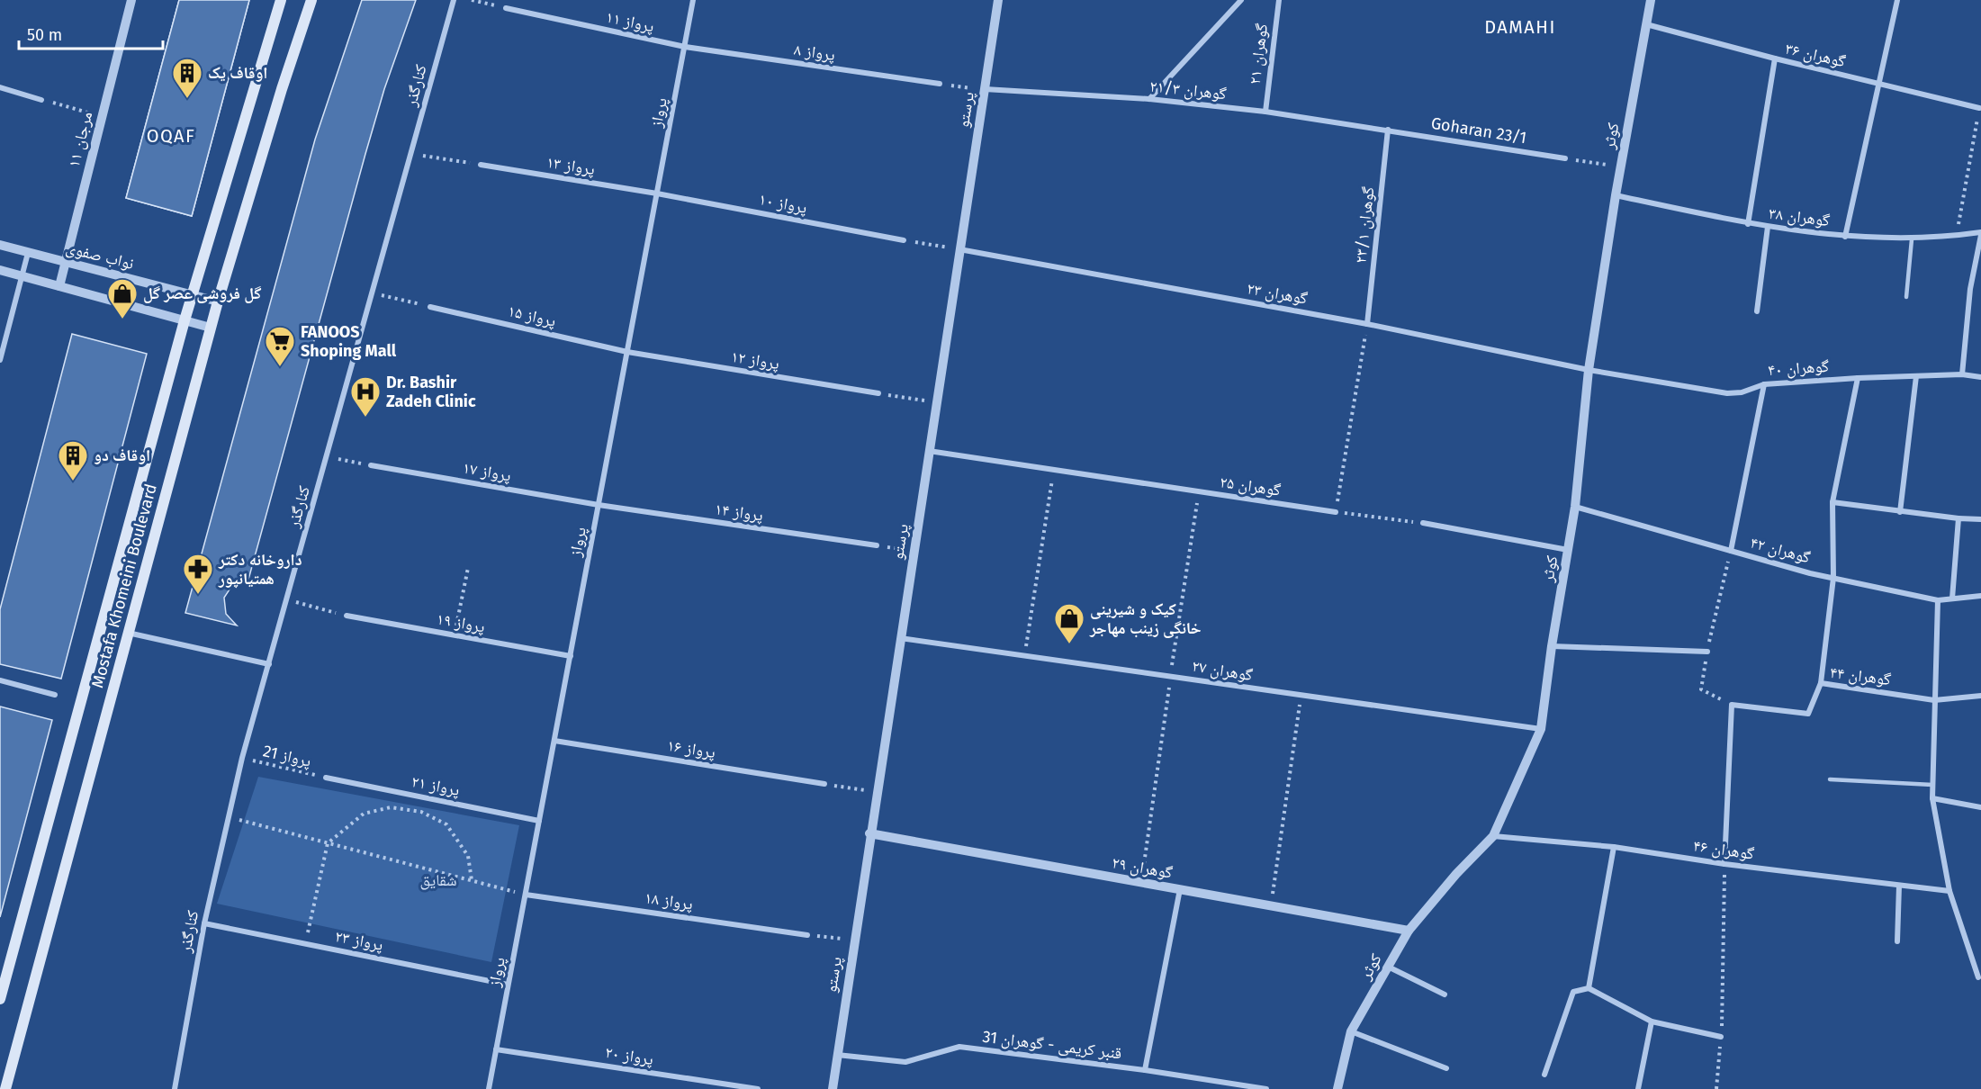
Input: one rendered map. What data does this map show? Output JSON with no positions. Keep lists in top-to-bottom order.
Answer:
{
  "streets": {
    "main road": ["Mostafa Khomeini Boulevard"],
    "street": [
      "پرواز ۱۱",
      "پرواز ۸",
      "گوهران ۲۱",
      "گوهران ۳۶",
      "کنارگذر",
      "گوهران ۲۱/۳",
      "پرستو",
      "پرواز",
      "Goharan 23/1",
      "کوثر",
      "مرجان ۱۱",
      "پرواز ۱۳",
      "پرواز ۱۰",
      "گوهران ۳۸",
      "گوهران ۲۳/۱",
      "نواب صفوی",
      "گوهران ۲۳",
      "پرواز ۱۵",
      "پرواز ۱۲",
      "گوهران ۴۰",
      "پرواز ۱۷",
      "گوهران ۲۵",
      "پرواز ۱۴",
      "گوهران ۴۲",
      "پرواز ۱۹",
      "گوهران ۲۷",
      "گوهران ۴۴",
      "پرواز ۱۶",
      "پرواز ۲۱",
      "گوهران ۴۶",
      "گوهران ۲۹",
      "پرواز ۱۸",
      "پرواز ۲۳",
      "قنبر کریمی - گوهران 31",
      "پرواز ۲۰"
    ],
    "path": ["پرواز 21"]
  },
  "crossings": [
    ["پرواز ۱۱", "پرواز ۸"],
    ["پرواز ۱۱", "پرواز"],
    ["پرواز ۸", "پرواز"],
    ["گوهران ۲۱", "گوهران ۲۱/۳"],
    ["گوهران ۳۶", "کوثر"],
    ["کنارگذر", "پرواز 21"],
    ["کنارگذر", "پرواز ۲۳"],
    ["گوهران ۲۱/۳", "پرستو"],
    ["گوهران ۲۱/۳", "Goharan 23/1"],
    ["گوهران ۲۱/۳", "گوهران ۲۳/۱"],
    ["پرستو", "گوهران ۲۳"],
    ["پرستو", "گوهران ۲۵"],
    ["پرستو", "گوهران ۲۷"],
    ["پرستو", "گوهران ۲۹"],
    ["پرستو", "قنبر کریمی - گوهران 31"],
    ["پرواز", "پرواز ۱۳"],
    ["پرواز", "پرواز ۱۰"],
    ["پرواز", "پرواز ۱۵"],
    ["پرواز", "پرواز ۱۲"],
    ["پرواز", "پرواز ۱۷"],
    ["پرواز", "پرواز ۱۴"],
    ["پرواز", "پرواز ۱۹"],
    ["پرواز", "پرواز ۱۶"],
    ["پرواز", "پرواز ۲۱"],
    ["پرواز", "پرواز ۱۸"],
    ["پرواز", "پرواز ۲۳"],
    ["پرواز", "پرواز ۲۰"],
    ["Goharan 23/1", "گوهران ۲۳/۱"],
    ["کوثر", "گوهران ۳۸"],
    ["کوثر", "گوهران ۲۳"],
    ["کوثر", "گوهران ۴۰"],
    ["کوثر", "گوهران ۴۲"],
    ["کوثر", "گوهران ۲۷"],
    ["کوثر", "گوهران ۴۶"],
    ["کوثر", "گوهران ۲۹"],
    ["مرجان ۱۱", "نواب صفوی"],
    ["پرواز ۱۳", "پرواز ۱۰"],
    ["گوهران ۲۳/۱", "گوهران ۲۳"],
    ["نواب صفوی", "Mostafa Khomeini Boulevard"],
    ["گوهران ۲۳", "گوهران ۴۰"],
    ["پرواز ۱۵", "پرواز ۱۲"],
    ["پرواز ۱۷", "پرواز ۱۴"],
    ["پرواز 21", "پرواز ۲۱"]
  ],
  "districts": ["DAMAHI", "OQAF"],
  "parks": ["شقایق"],
  "places": {
    "building": ["اوقاف یک", "اوقاف دو"],
    "shop": ["گل فروشی عصر گل", "کیک و شیرینی خانگی زینب مهاجر"],
    "supermarket": ["FANOOS Shoping Mall"],
    "hospital": ["Dr. Bashir Zadeh Clinic"],
    "pharmacy": ["داروخانه دکتر همتیانپور"]
  },
  "scale_bar": "50 m"
}
